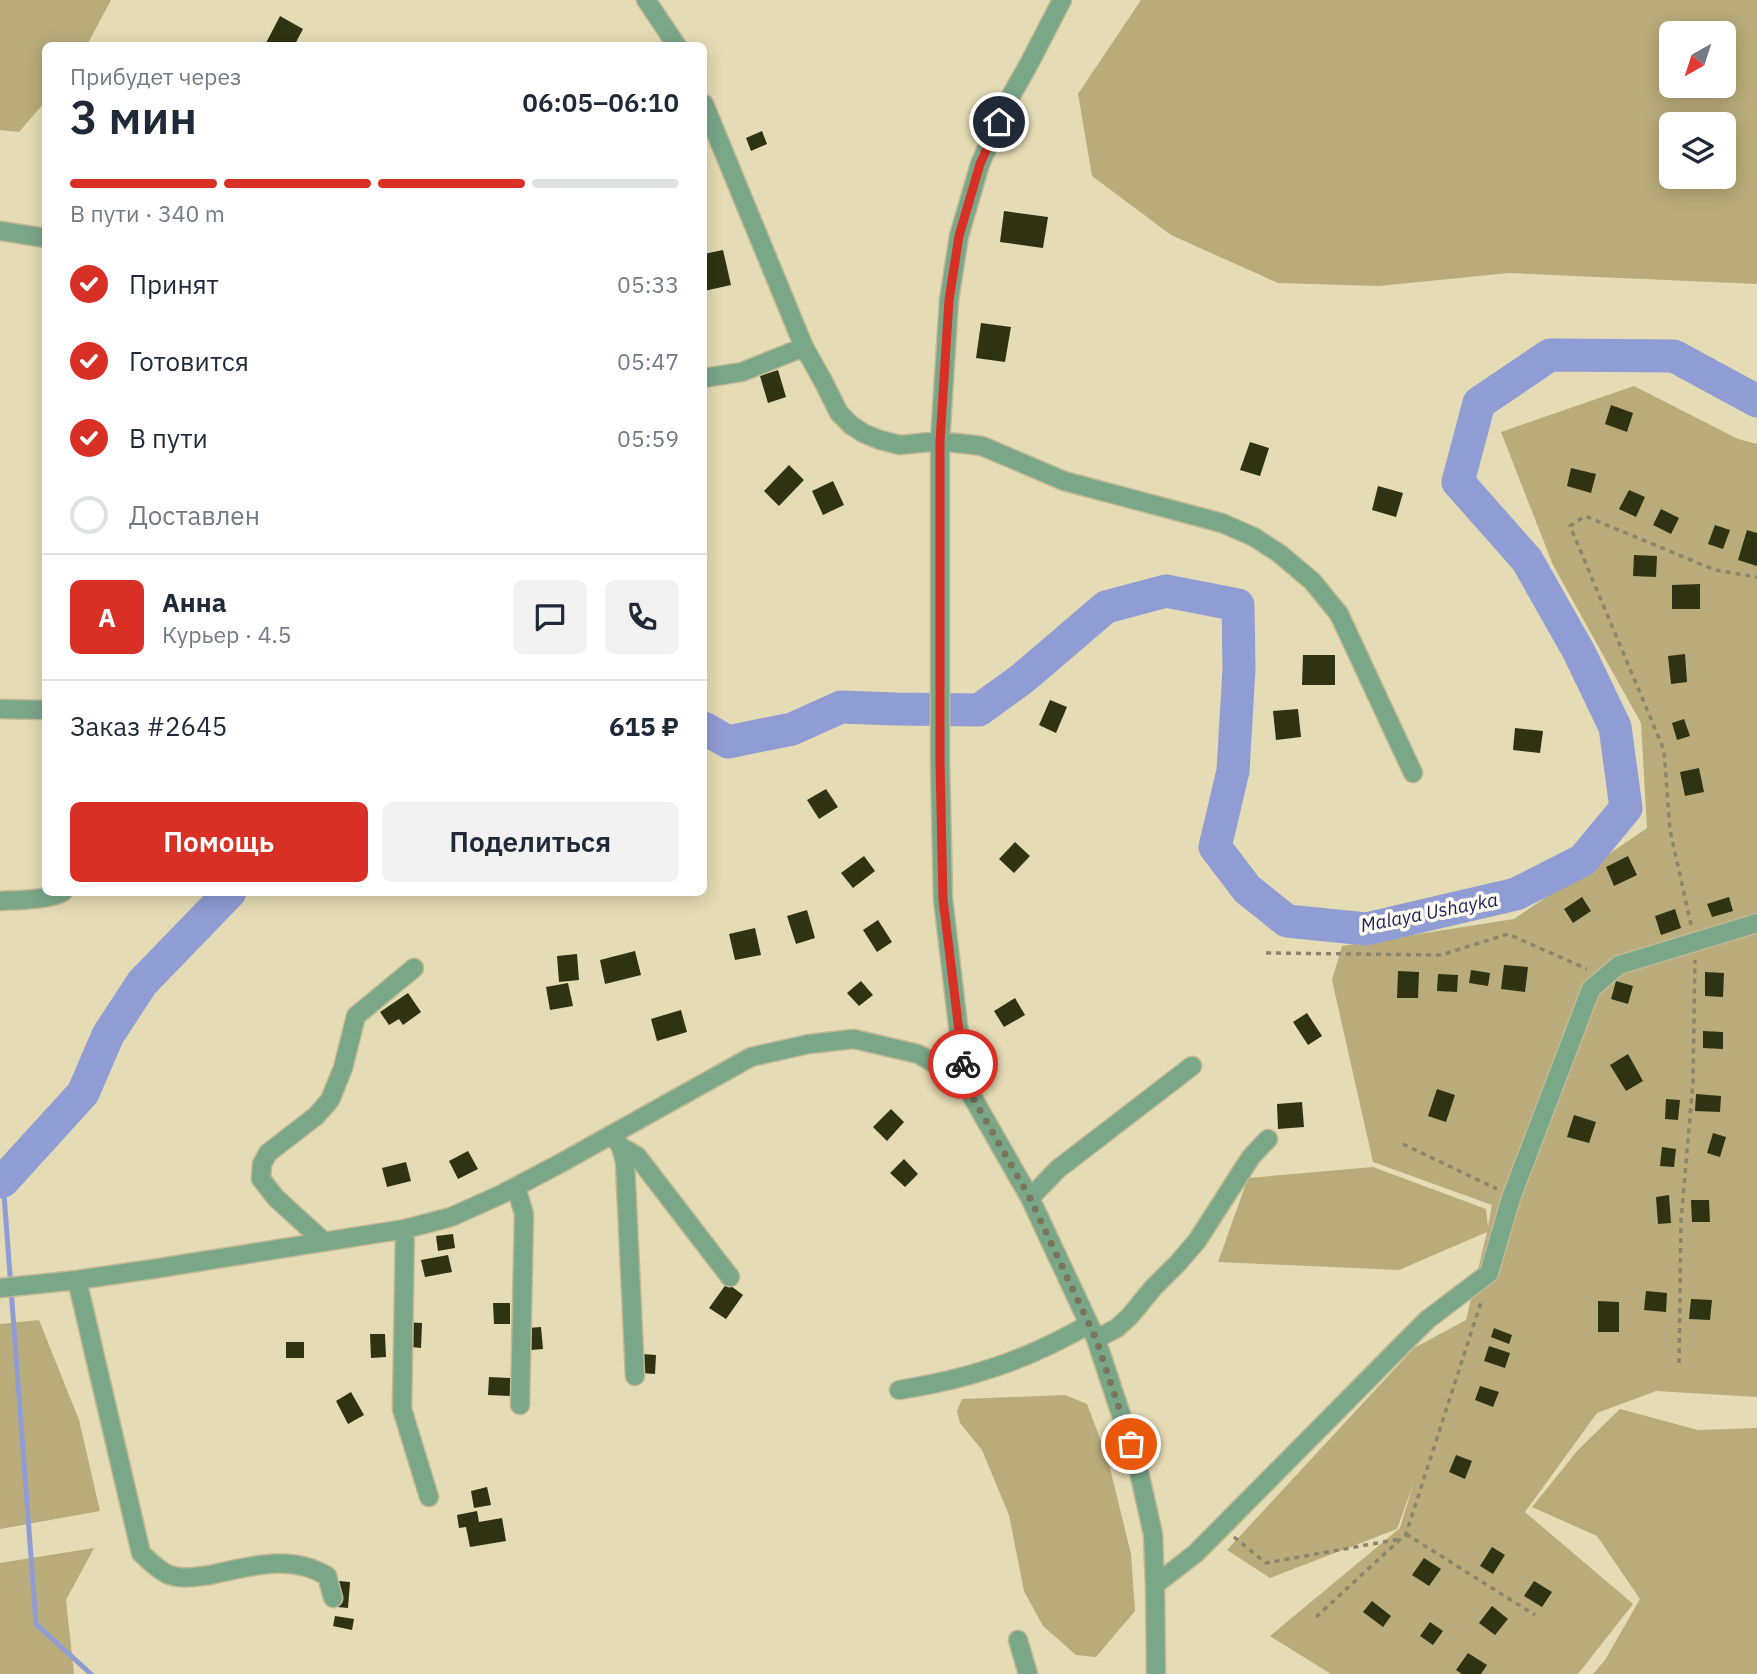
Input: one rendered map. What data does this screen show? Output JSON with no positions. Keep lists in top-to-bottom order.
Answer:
{
  "water": ["Malaya Ushayka"],
  "north": "bottom left",
  "page": {
    "heading": ["3 мин", "Прибудет через", "06:05–06:10"],
    "panel": [
      "Анна",
      "Курьер · 4.5",
      "Заказ #2645",
      "615 ₽"
    ],
    "bar": "В пути · 340 m",
    "list": [
      ["Принят", "05:33"],
      ["Готовится", "05:47"],
      ["В пути", "05:59"],
      "Доставлен"
    ],
    "round": "А",
    "buttons": ["Помощь", "Поделиться"]
  }
}
